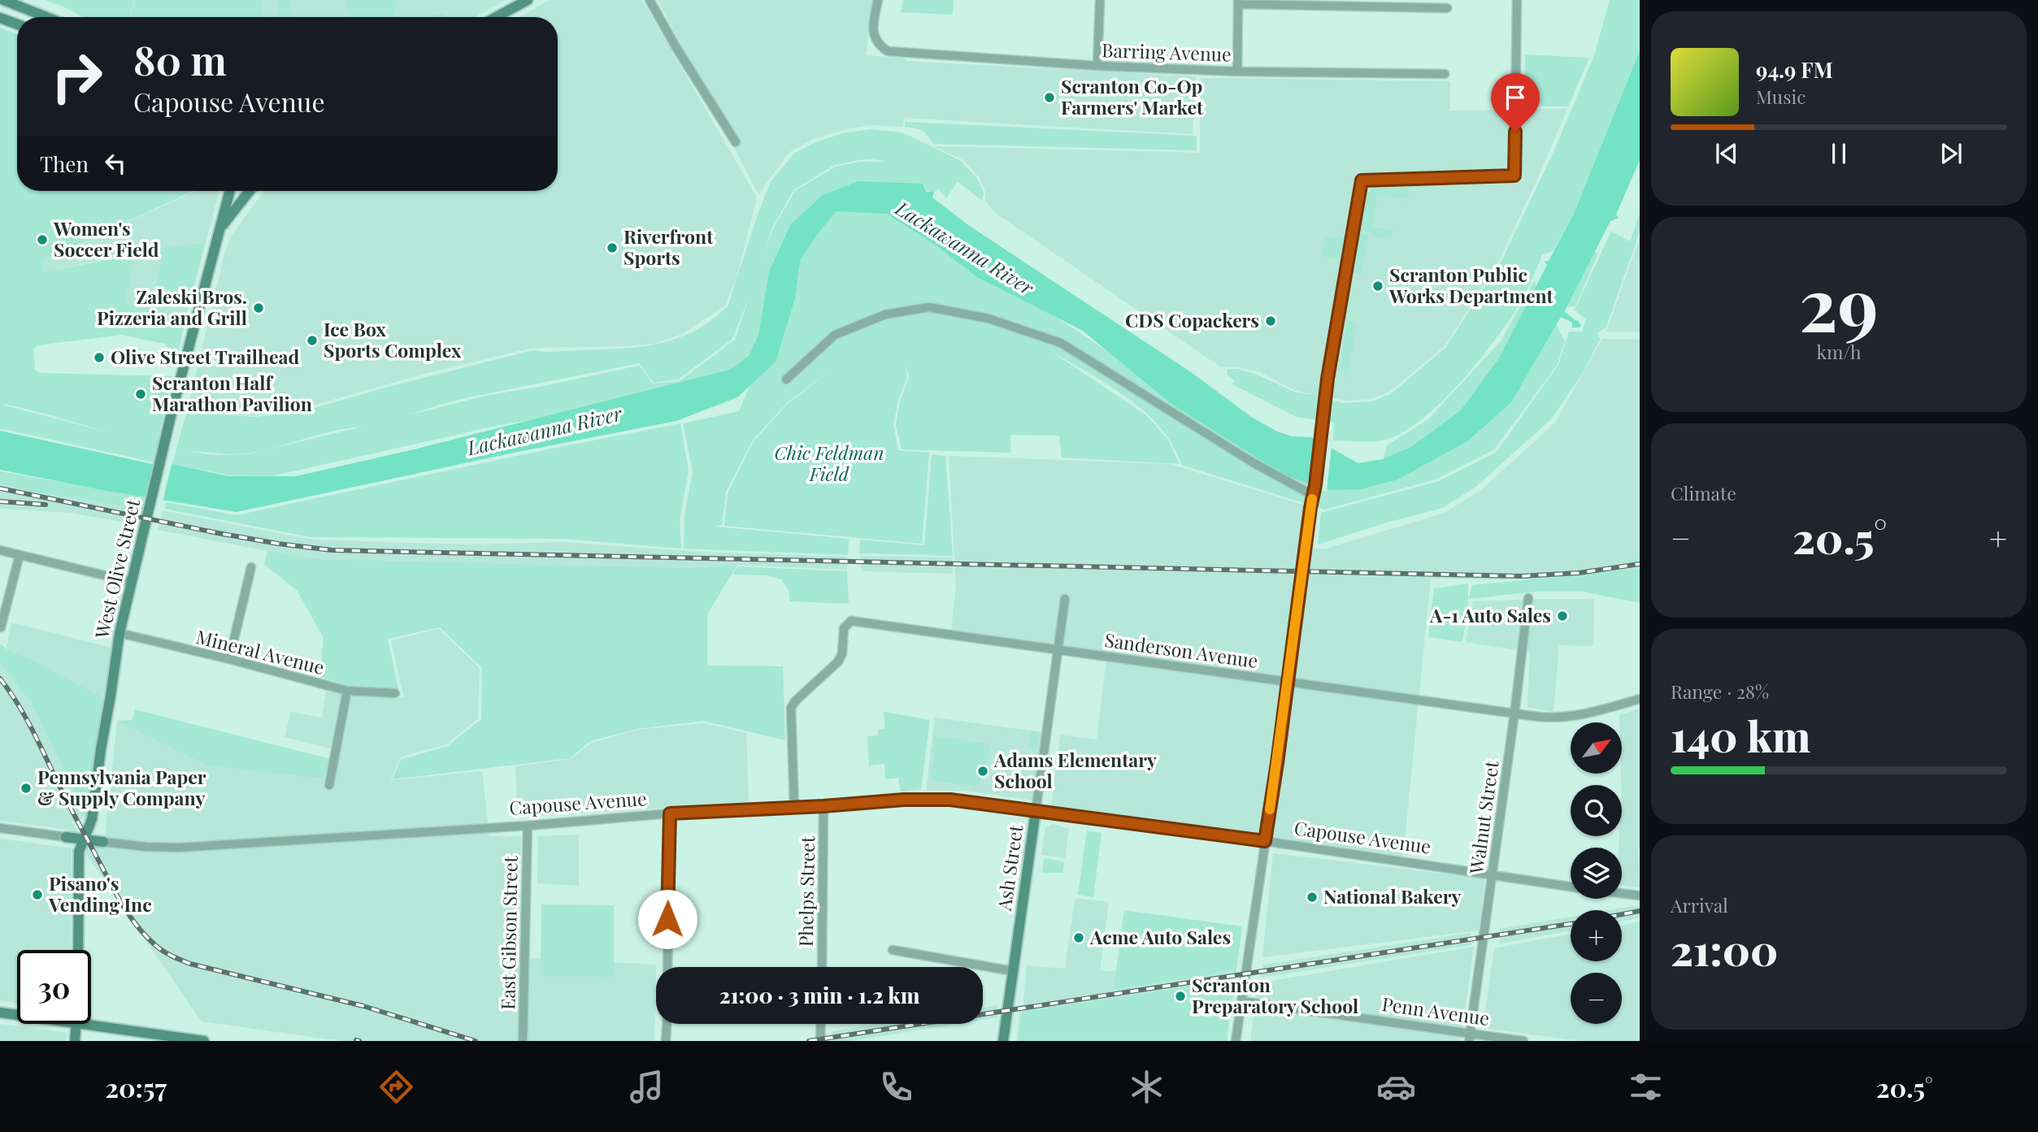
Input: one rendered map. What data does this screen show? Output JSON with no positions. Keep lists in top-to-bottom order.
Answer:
{
  "streets": {
    "main road": ["West Olive Street", "Capouse Avenue", "Ash Street"],
    "street": [
      "Barring Avenue",
      "Sanderson Avenue",
      "Mineral Avenue",
      "Walnut Street",
      "Phelps Street",
      "East Gibson Street",
      "Penn Avenue"
    ]
  },
  "crossings": [
    ["West Olive Street", "Mineral Avenue"],
    ["West Olive Street", "Capouse Avenue"],
    ["Sanderson Avenue", "Capouse Avenue"],
    ["Sanderson Avenue", "Walnut Street"],
    ["Sanderson Avenue", "Ash Street"],
    ["Capouse Avenue", "Walnut Street"],
    ["Capouse Avenue", "Ash Street"],
    ["Capouse Avenue", "Phelps Street"],
    ["Capouse Avenue", "East Gibson Street"],
    ["Walnut Street", "Penn Avenue"]
  ],
  "water": ["Lackawanna River"],
  "parks": ["Chic Feldman Field"],
  "places": [
    "Scranton Co-Op Farmers' Market",
    "Women's Soccer Field",
    "Riverfront Sports",
    "Scranton Public Works Department",
    "Zaleski Bros. Pizzeria and Grill",
    "CDS Copackers",
    "Ice Box Sports Complex",
    "Olive Street Trailhead",
    "Scranton Half Marathon Pavilion",
    "A-1 Auto Sales",
    "Adams Elementary School",
    "Pennsylvania Paper & Supply Company",
    "Pisano's Vending Inc",
    "National Bakery",
    "Acme Auto Sales",
    "Scranton Preparatory School"
  ],
  "north": "top right",
  "page": {
    "turn": ["80 m", "Capouse Avenue"],
    "song": ["94.9 FM", "Music"],
    "then": "Then",
    "tile": [
      ["29", "km/h"],
      "Climate",
      ["Range · 28%", "140 km"],
      ["Arrival", "21:00"]
    ],
    "heat": ["−", "20.5°", "+"],
    "map_buttons": ["+", "−"],
    "limit": "30",
    "trip": "21:00 · 3 min · 1.2 km",
    "tabs": ["20:57", "20.5°"]
  }
}
